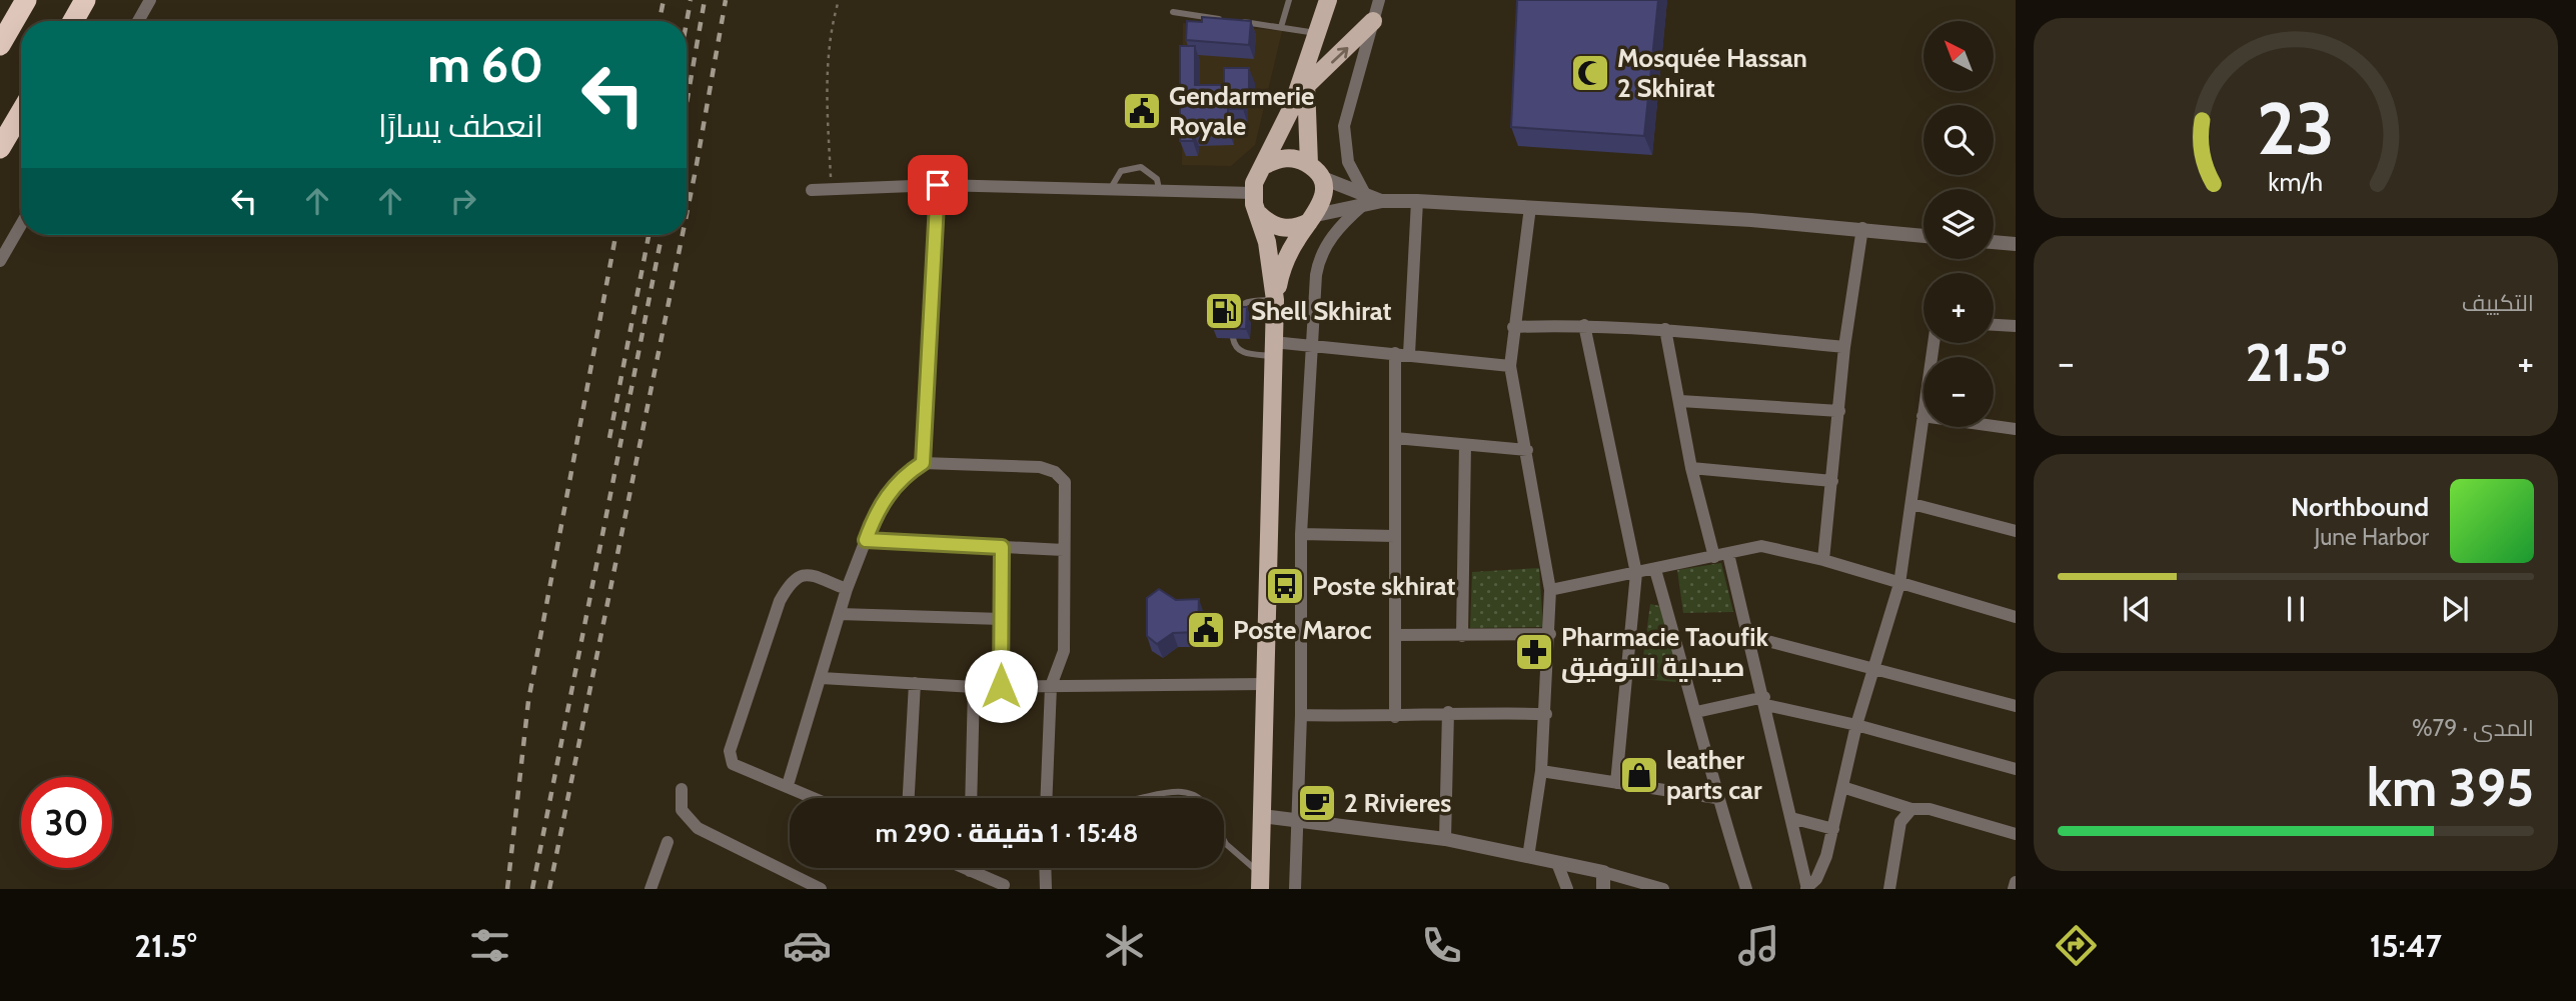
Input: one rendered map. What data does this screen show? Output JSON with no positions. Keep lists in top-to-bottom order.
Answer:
{
  "places": {
    "mosque": ["Mosquée Hassan 2 Skhirat"],
    "public building": ["Gendarmerie Royale", "Poste Maroc"],
    "fuel station": ["Shell Skhirat"],
    "bus stop": ["Poste skhirat"],
    "pharmacy": ["Pharmacie Taoufik صيدلية التوفيق"],
    "shop": ["leather parts car"],
    "cafe": ["2 Rivieres"]
  },
  "north": "top left",
  "page": {
    "map_buttons": ["+", "−"],
    "turn": ["60 m", "انعطف يسارًا"],
    "tile": [
      "التكييف",
      ["المدى · 79%", "395 km"]
    ],
    "heat": ["−", "21.5°", "+"],
    "song": ["Northbound", "June Harbor"],
    "limit": "30",
    "trip": "15:48 · 1 دقيقة · 290 m",
    "tabs": ["15:47", "21.5°"],
    "gauge": ["23", "km/h"]
  }
}
